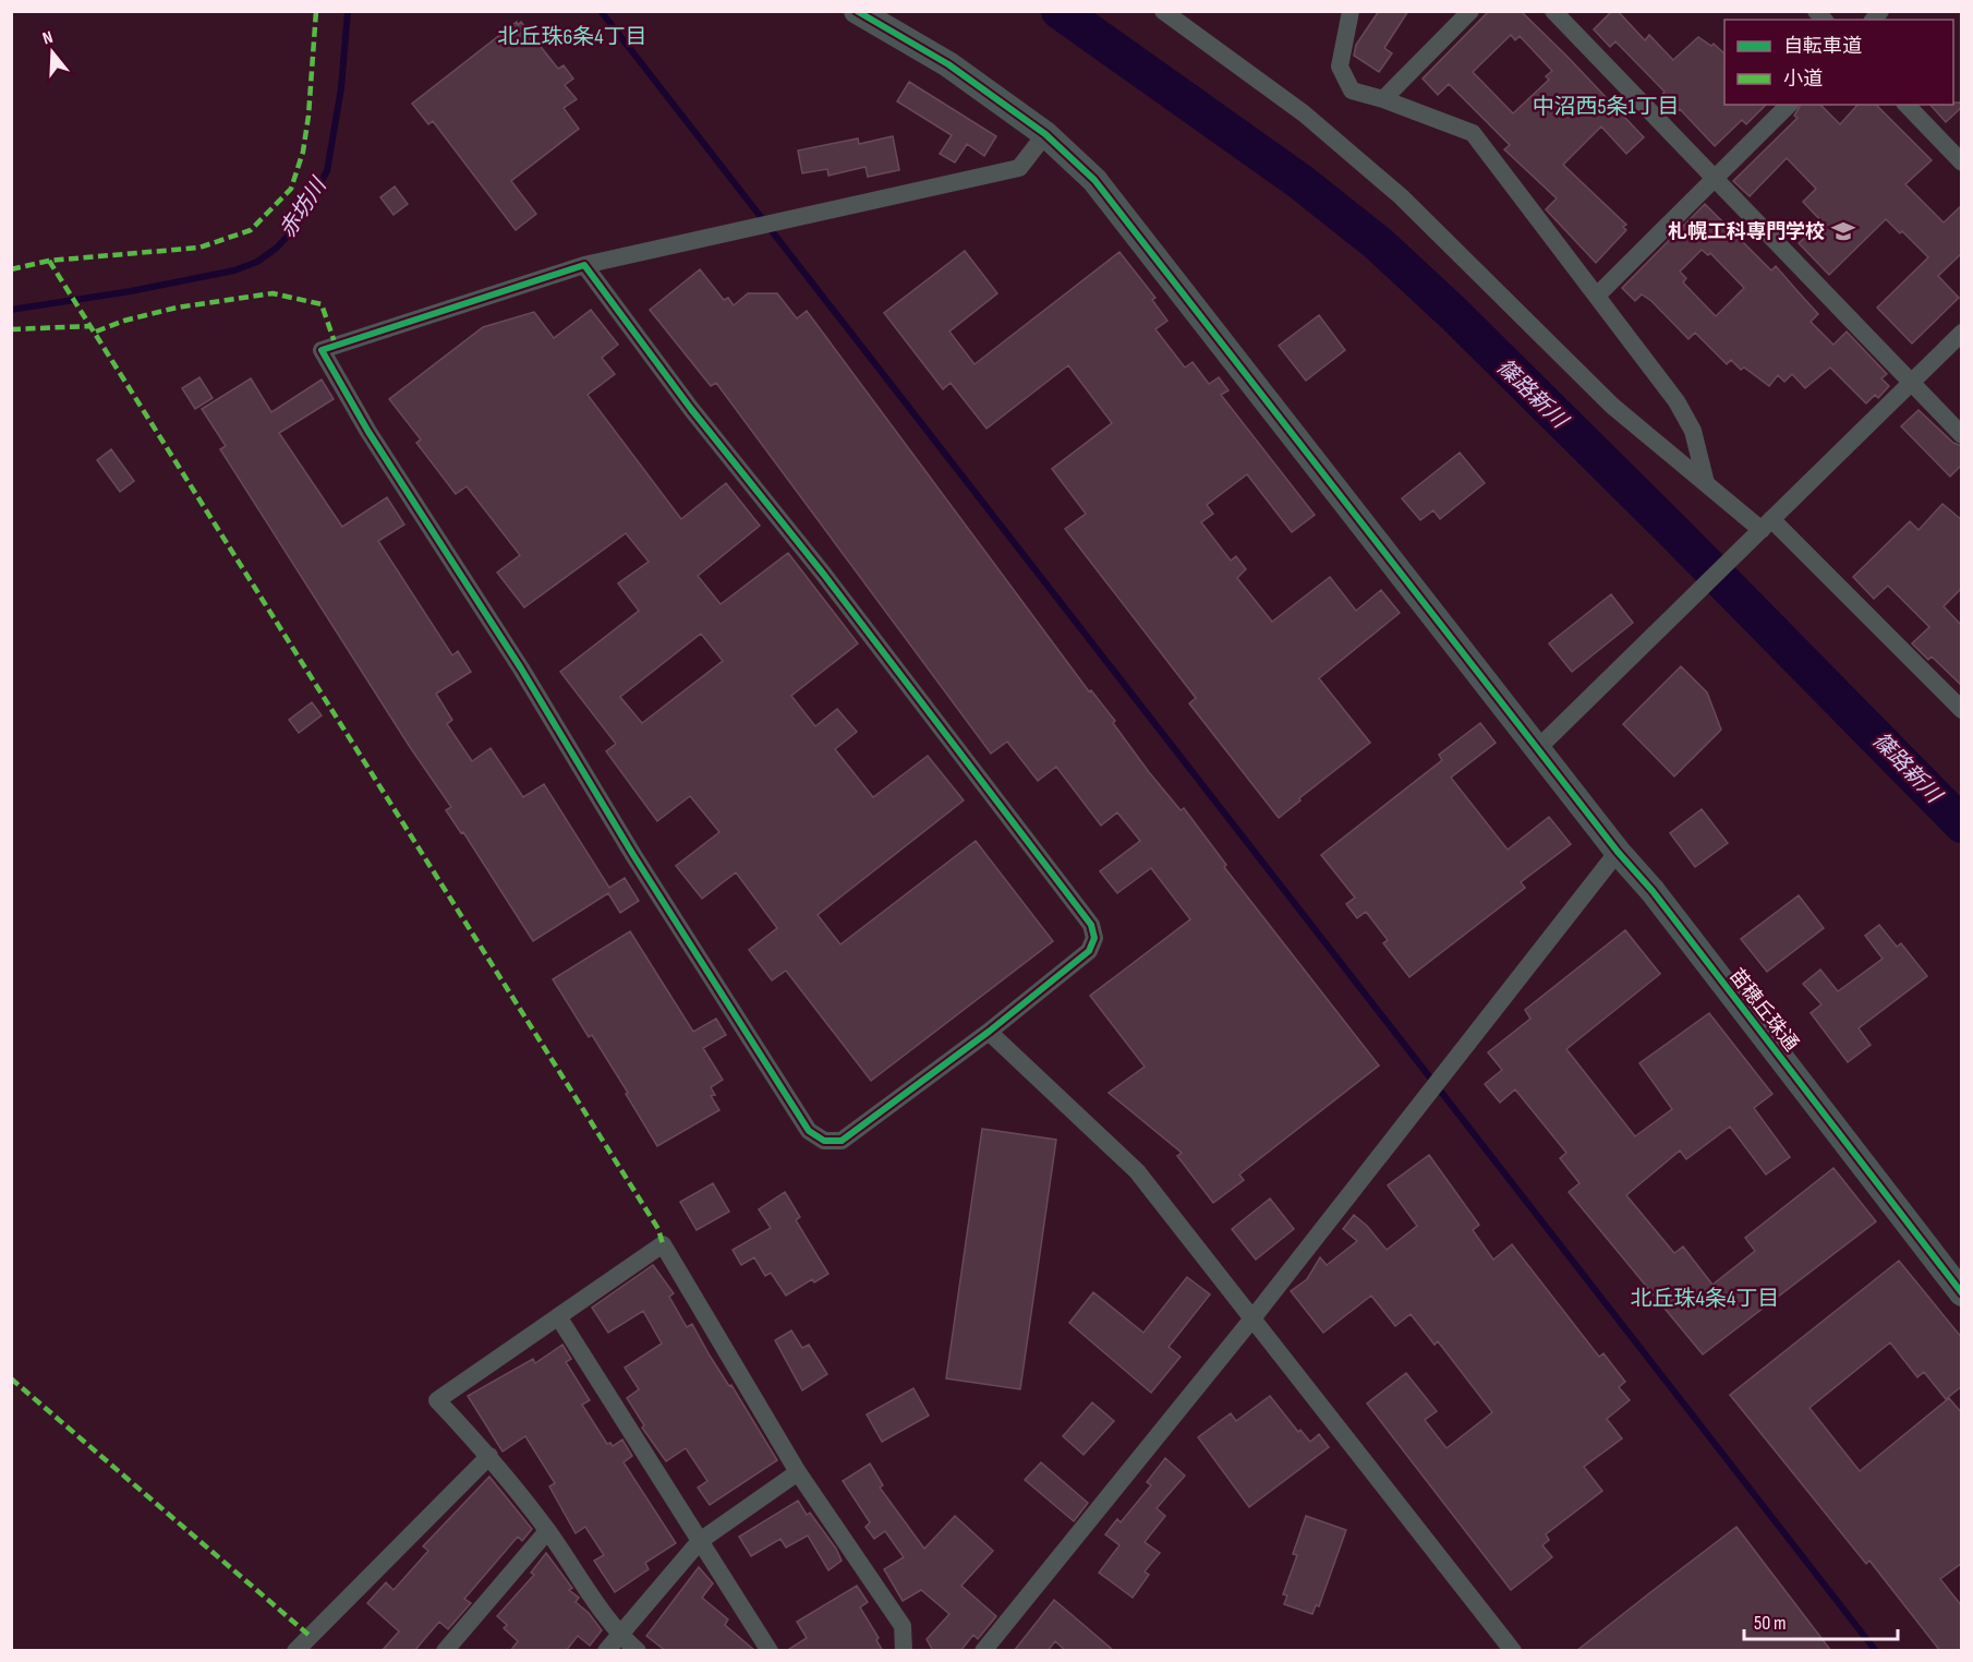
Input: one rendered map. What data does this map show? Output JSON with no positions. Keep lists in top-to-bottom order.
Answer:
{
  "streets": {
    "street": ["苗穂丘珠通"]
  },
  "districts": ["北丘珠6条4丁目", "中沼西5条1丁目", "北丘珠4条4丁目"],
  "water": ["赤坊川", "篠路新川"],
  "places": {
    "school or university": ["札幌工科専門学校"]
  },
  "legend": ["自転車道", "小道"],
  "scale_bar": "50 m",
  "north": "top"
}
